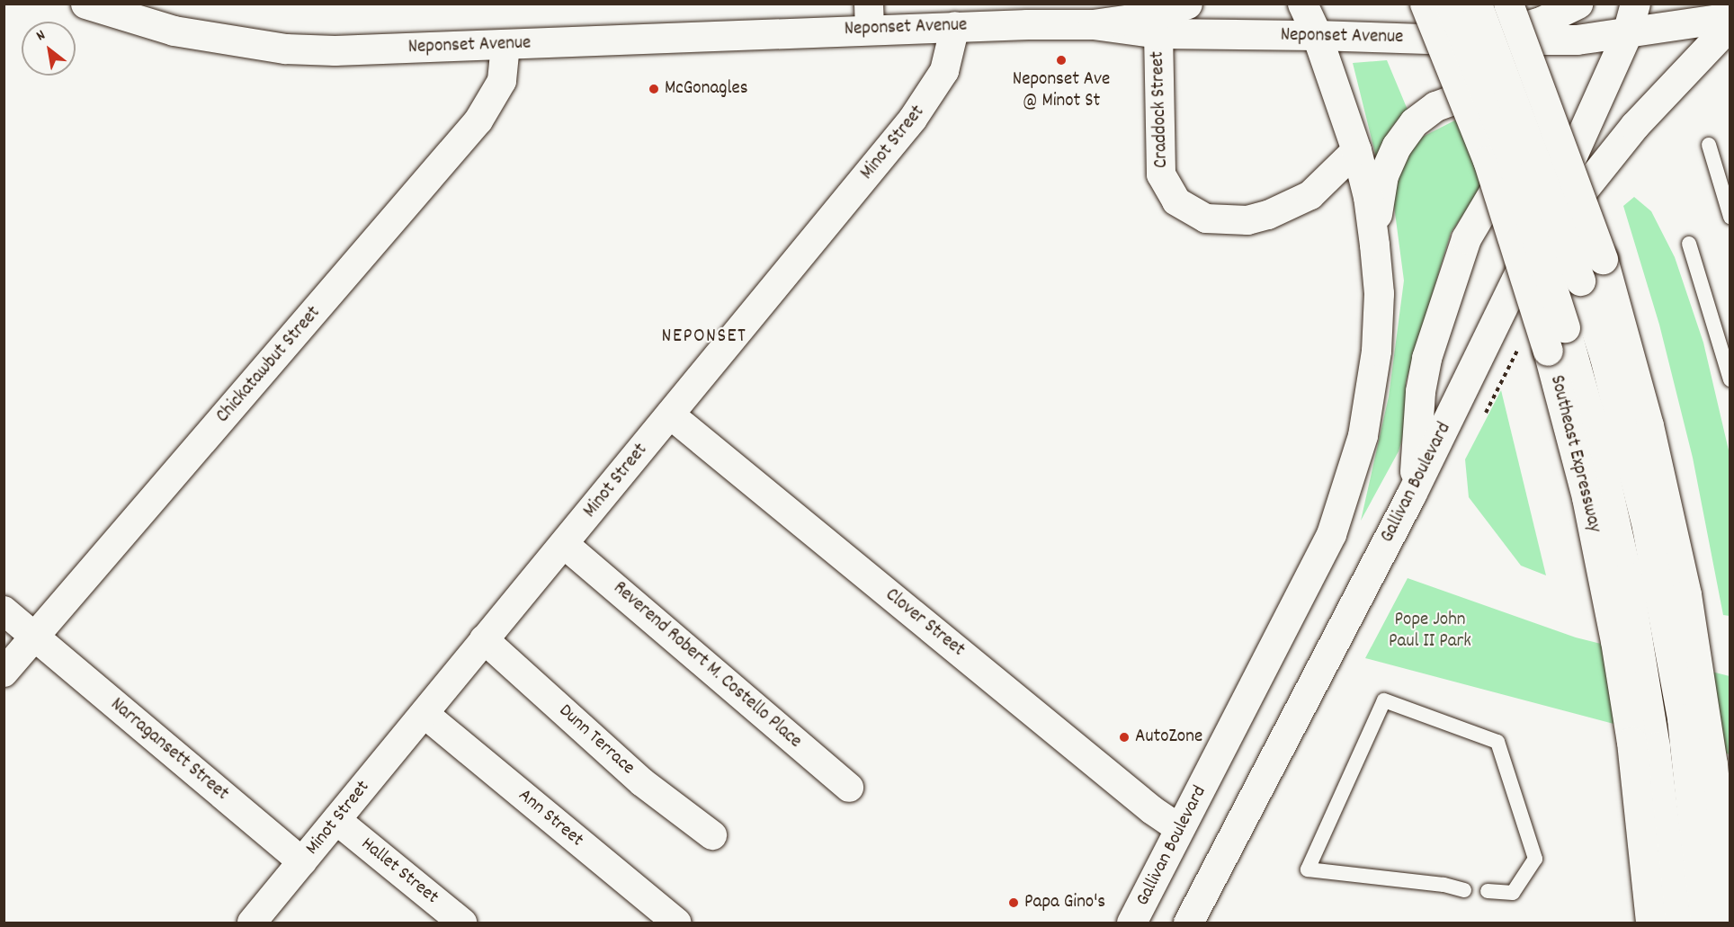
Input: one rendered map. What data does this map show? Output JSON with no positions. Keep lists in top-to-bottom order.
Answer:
{
  "streets": {
    "main road": ["Neponset Avenue", "Southeast Expressway", "Gallivan Boulevard"],
    "street": [
      "Craddock Street",
      "Minot Street",
      "Chickatawbut Street",
      "Clover Street",
      "Reverend Robert M. Costello Place",
      "Dunn Terrace",
      "Narragansett Street",
      "Ann Street",
      "Hallet Street"
    ]
  },
  "crossings": [
    ["Neponset Avenue", "Craddock Street"],
    ["Neponset Avenue", "Minot Street"],
    ["Neponset Avenue", "Chickatawbut Street"],
    ["Neponset Avenue", "Gallivan Boulevard"],
    ["Craddock Street", "Gallivan Boulevard"],
    ["Minot Street", "Clover Street"],
    ["Minot Street", "Reverend Robert M. Costello Place"],
    ["Minot Street", "Dunn Terrace"],
    ["Minot Street", "Narragansett Street"],
    ["Minot Street", "Ann Street"],
    ["Minot Street", "Hallet Street"],
    ["Chickatawbut Street", "Narragansett Street"],
    ["Gallivan Boulevard", "Clover Street"]
  ],
  "districts": ["NEPONSET"],
  "parks": ["Pope John Paul II Park"],
  "places": [
    "Neponset Ave @ Minot St",
    "McGonagles",
    "AutoZone",
    "Papa Gino's"
  ],
  "north": "top left"
}
